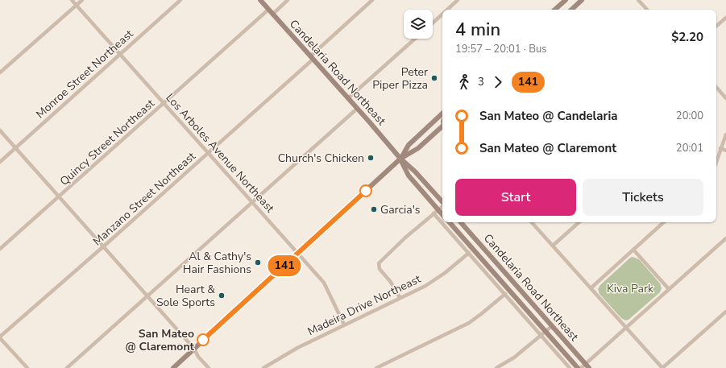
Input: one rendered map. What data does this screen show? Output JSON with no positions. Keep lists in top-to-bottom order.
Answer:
{
  "streets": {
    "main road": ["Candelaria Road Northeast"],
    "street": [
      "Monroe Street Northeast",
      "Quincy Street Northeast",
      "Los Arboles Avenue Northeast",
      "Manzano Street Northeast",
      "Madeira Drive Northeast"
    ]
  },
  "crossings": [
    ["Candelaria Road Northeast", "Quincy Street Northeast"],
    ["Candelaria Road Northeast", "Manzano Street Northeast"],
    ["Monroe Street Northeast", "Los Arboles Avenue Northeast"],
    ["Quincy Street Northeast", "Los Arboles Avenue Northeast"],
    ["Los Arboles Avenue Northeast", "Manzano Street Northeast"],
    ["Los Arboles Avenue Northeast", "Madeira Drive Northeast"]
  ],
  "parks": ["Kiva Park"],
  "places": [
    "Peter Piper Pizza",
    "Church's Chicken",
    "Garcia's",
    "Al & Cathy's Hair Fashions",
    "Heart & Sole Sports",
    "San Mateo @ Claremont"
  ],
  "lines": ["bus line 141"],
  "page": {
    "on_map": "141",
    "heading": ["4 min", "19:57 – 20:01 · Bus", "$2.20"],
    "legs": ["3", "141"],
    "list": [
      {
        "name": "San Mateo @ Candelaria",
        "value": "20:00"
      },
      {
        "name": "San Mateo @ Claremont",
        "value": "20:01"
      }
    ],
    "buttons": ["Start", "Tickets"]
  }
}
